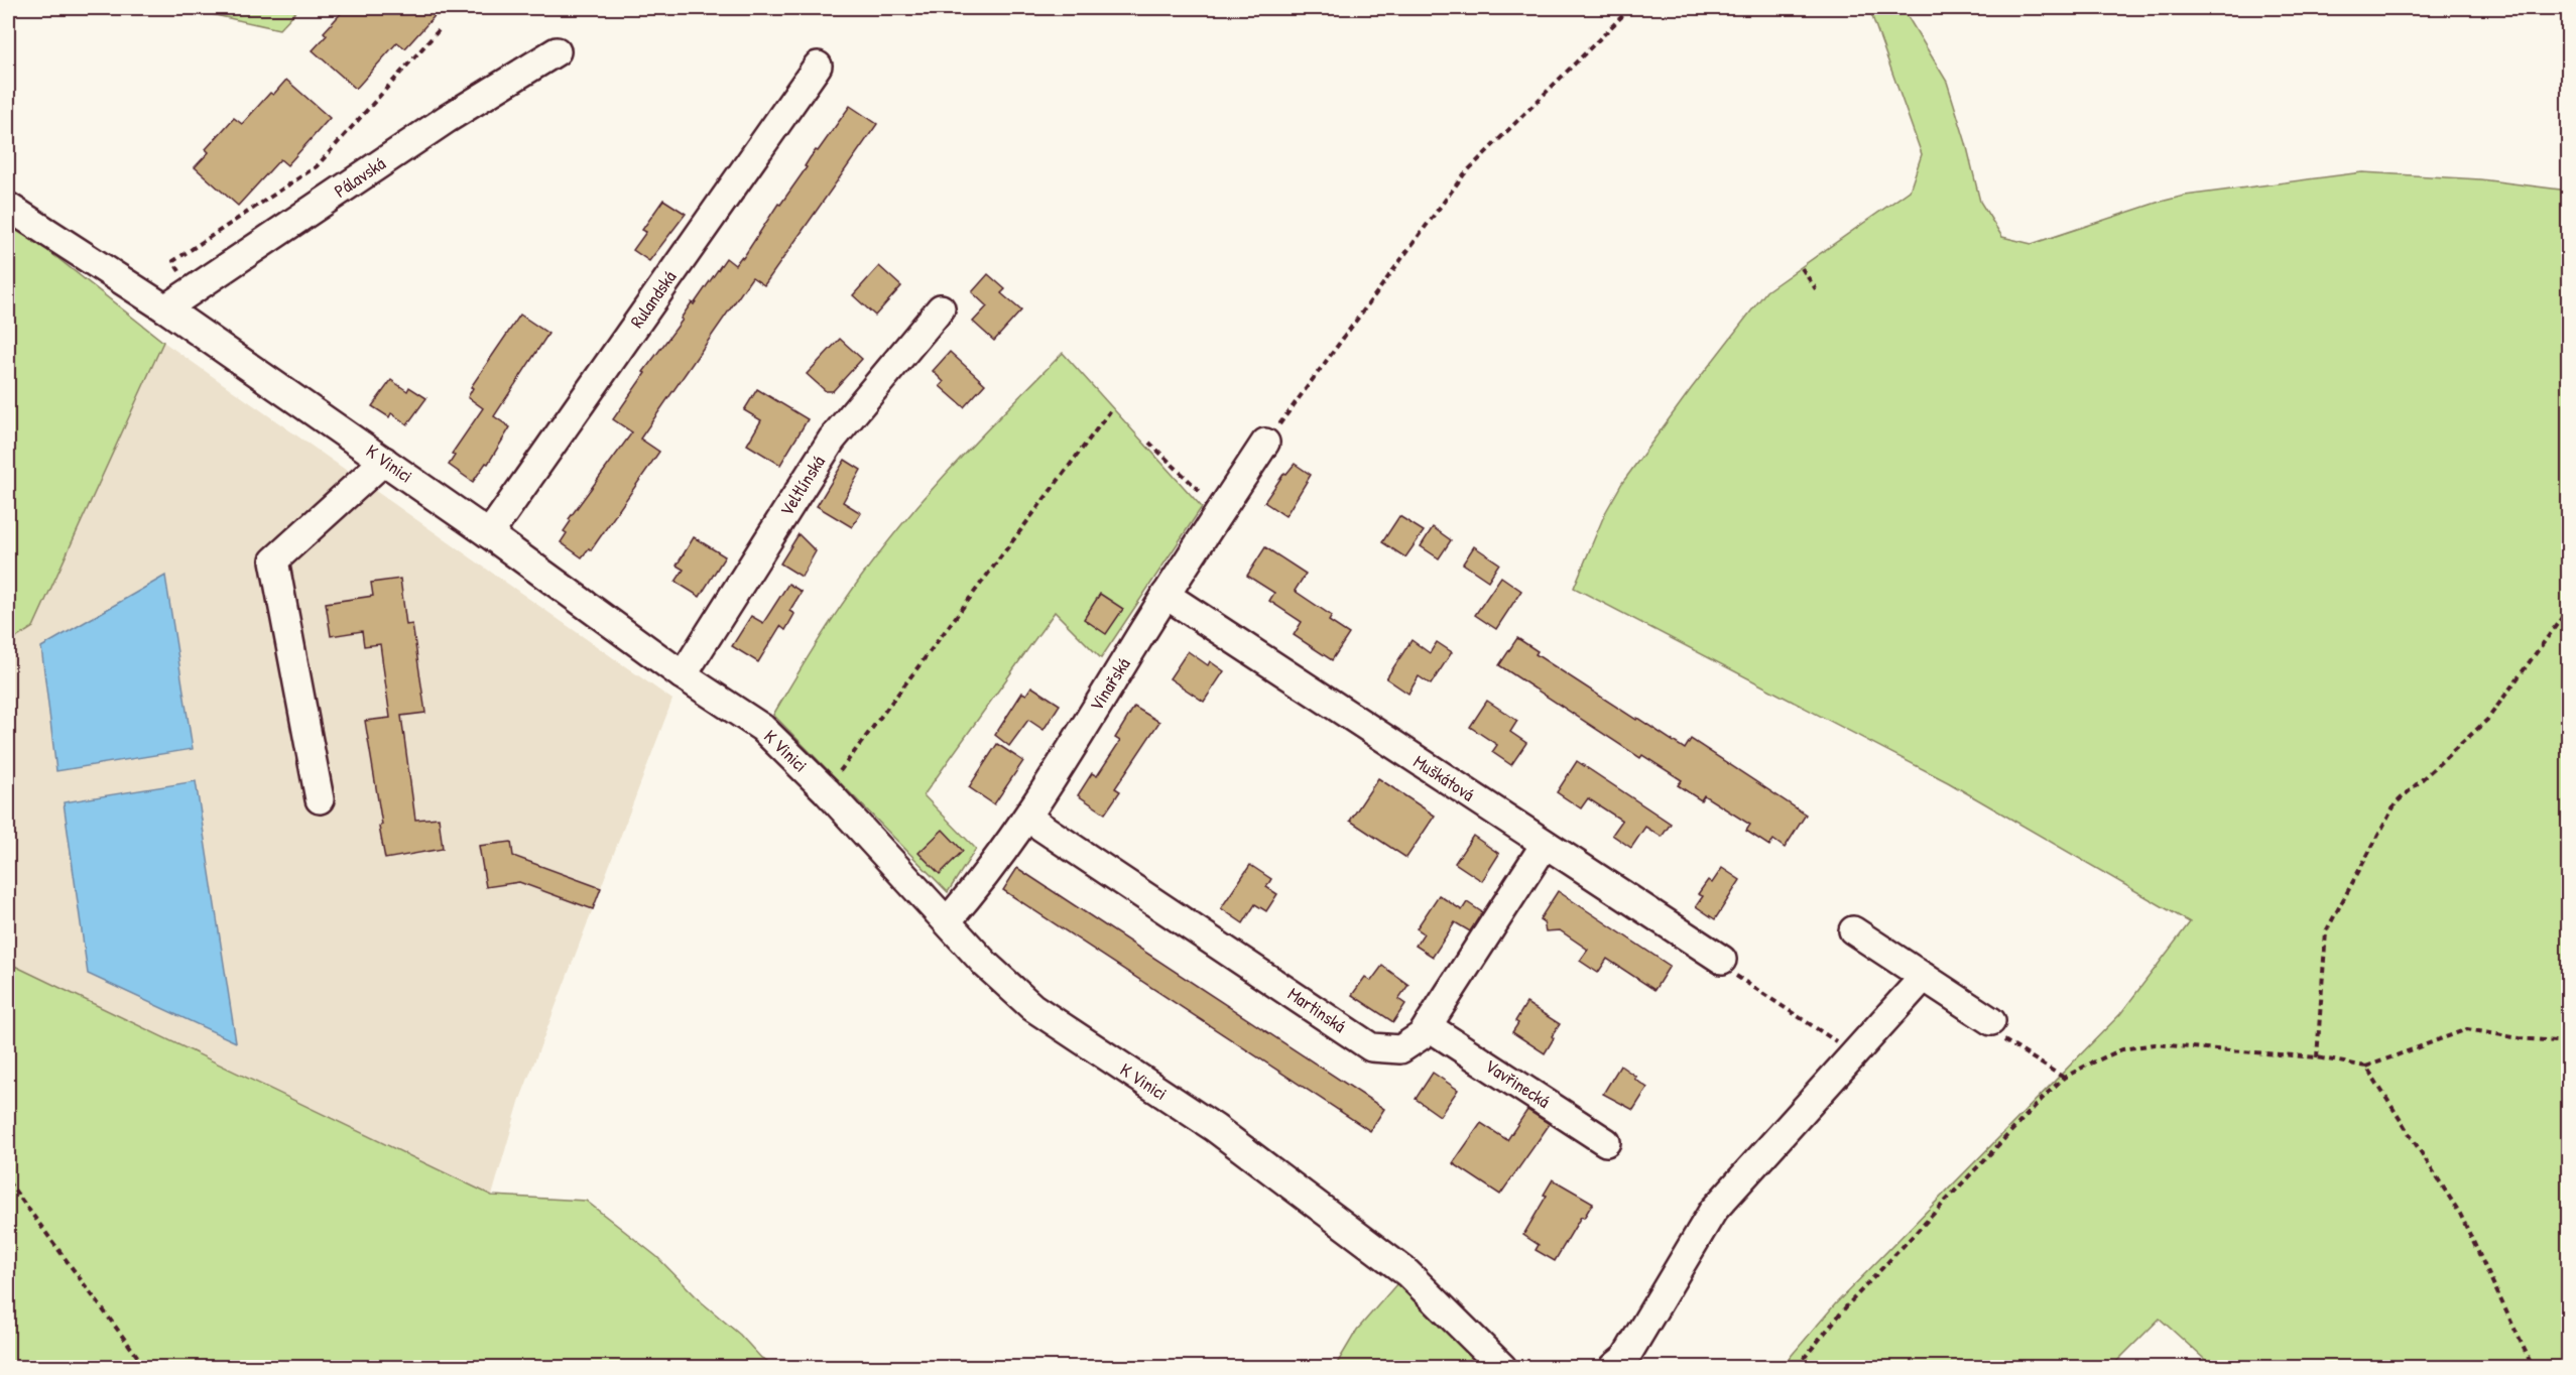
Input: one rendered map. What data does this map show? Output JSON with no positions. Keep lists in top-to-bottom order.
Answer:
{
  "streets": {
    "street": [
      "Pálavská",
      "Rulandská",
      "K Vinici",
      "Veltlínská",
      "Vinařská",
      "Muškátová",
      "Martinská",
      "Vavřinecká"
    ]
  },
  "crossings": [
    ["Pálavská", "K Vinici"],
    ["Rulandská", "K Vinici"],
    ["K Vinici", "Veltlínská"],
    ["K Vinici", "Vinařská"],
    ["Vinařská", "Muškátová"],
    ["Vinařská", "Martinská"],
    ["Muškátová", "Martinská"],
    ["Martinská", "Vavřinecká"]
  ]
}
